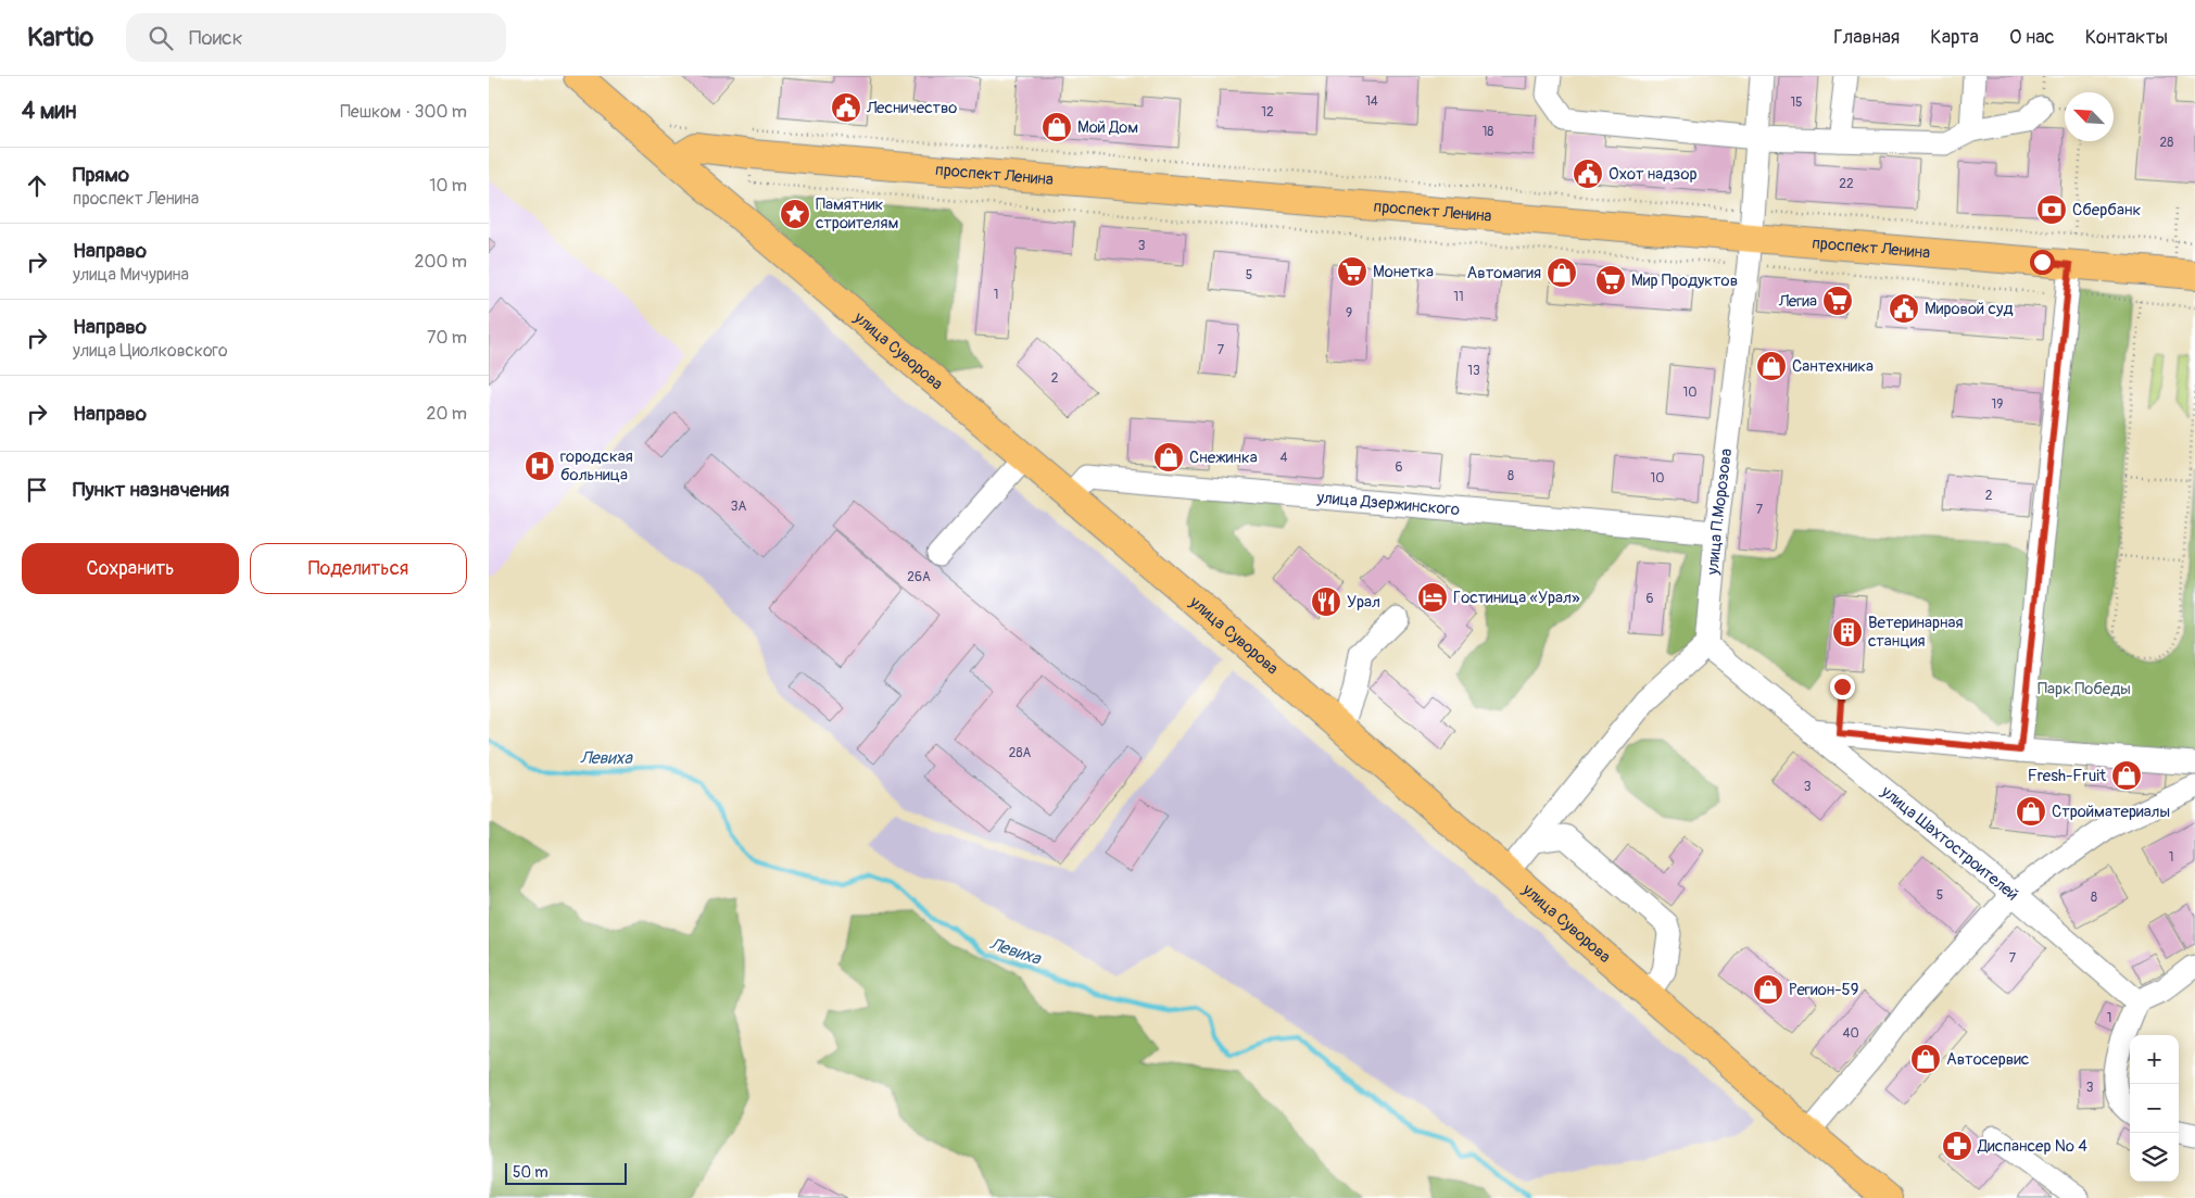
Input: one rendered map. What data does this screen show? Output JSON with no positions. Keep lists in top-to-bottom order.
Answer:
{
  "streets": {
    "main road": ["проспект Ленина", "улица Суворова"],
    "street": ["улица Дзержинского", "улица П.Морозова", "улица Шахтостроителей"]
  },
  "crossings": [
    ["проспект Ленина", "улица Суворова"],
    ["проспект Ленина", "улица П.Морозова"],
    ["улица Суворова", "улица Дзержинского"],
    ["улица Дзержинского", "улица П.Морозова"],
    ["улица П.Морозова", "улица Шахтостроителей"]
  ],
  "water": ["Левиха"],
  "parks": ["Парк Победы"],
  "places": {
    "public building": ["Лесничество", "Охот надзор", "Мировой суд"],
    "shop": [
      "Мой Дом",
      "Автомагия",
      "Сантехника",
      "Снежинка",
      "Fresh-Fruit",
      "Стройматериалы",
      "Регион-59",
      "Автосервис"
    ],
    "bank": ["Сбербанк"],
    "place": ["Памятник строителям"],
    "supermarket": ["Монетка", "Мир Продуктов", "Легиа"],
    "hospital": ["городская больница"],
    "hotel": ["Гостиница «Урал»"],
    "restaurant": ["Урал"],
    "building": ["Ветеринарная станция"],
    "pharmacy": ["Диспансер № 4"]
  },
  "house_numbers": [
    "14",
    "15",
    "12",
    "18",
    "28",
    "22",
    "3",
    "5",
    "1",
    "11",
    "9",
    "7",
    "13",
    "2",
    "10",
    "19",
    "4",
    "6",
    "8",
    "10",
    "2",
    "3А",
    "7",
    "26А",
    "6",
    "28А",
    "3",
    "1",
    "5",
    "8",
    "7",
    "1",
    "40",
    "3"
  ],
  "scale_bar": "50 m",
  "north": "top left",
  "page": {
    "header": "Kartio",
    "search": "Поиск",
    "nav": [
      "Главная",
      "Карта",
      "О нас",
      "Контакты"
    ],
    "heading": ["4 мин", "Пешком · 300 m"],
    "list": [
      ["Прямо", "проспект Ленина", "10 m"],
      ["Направо", "улица Мичурина", "200 m"],
      ["Направо", "улица Циолковского", "70 m"],
      ["Направо", "20 m"],
      "Пункт назначения"
    ],
    "buttons": ["Сохранить", "Поделиться"],
    "map_buttons": ["+", "−"],
    "scale": "50 m"
  }
}
